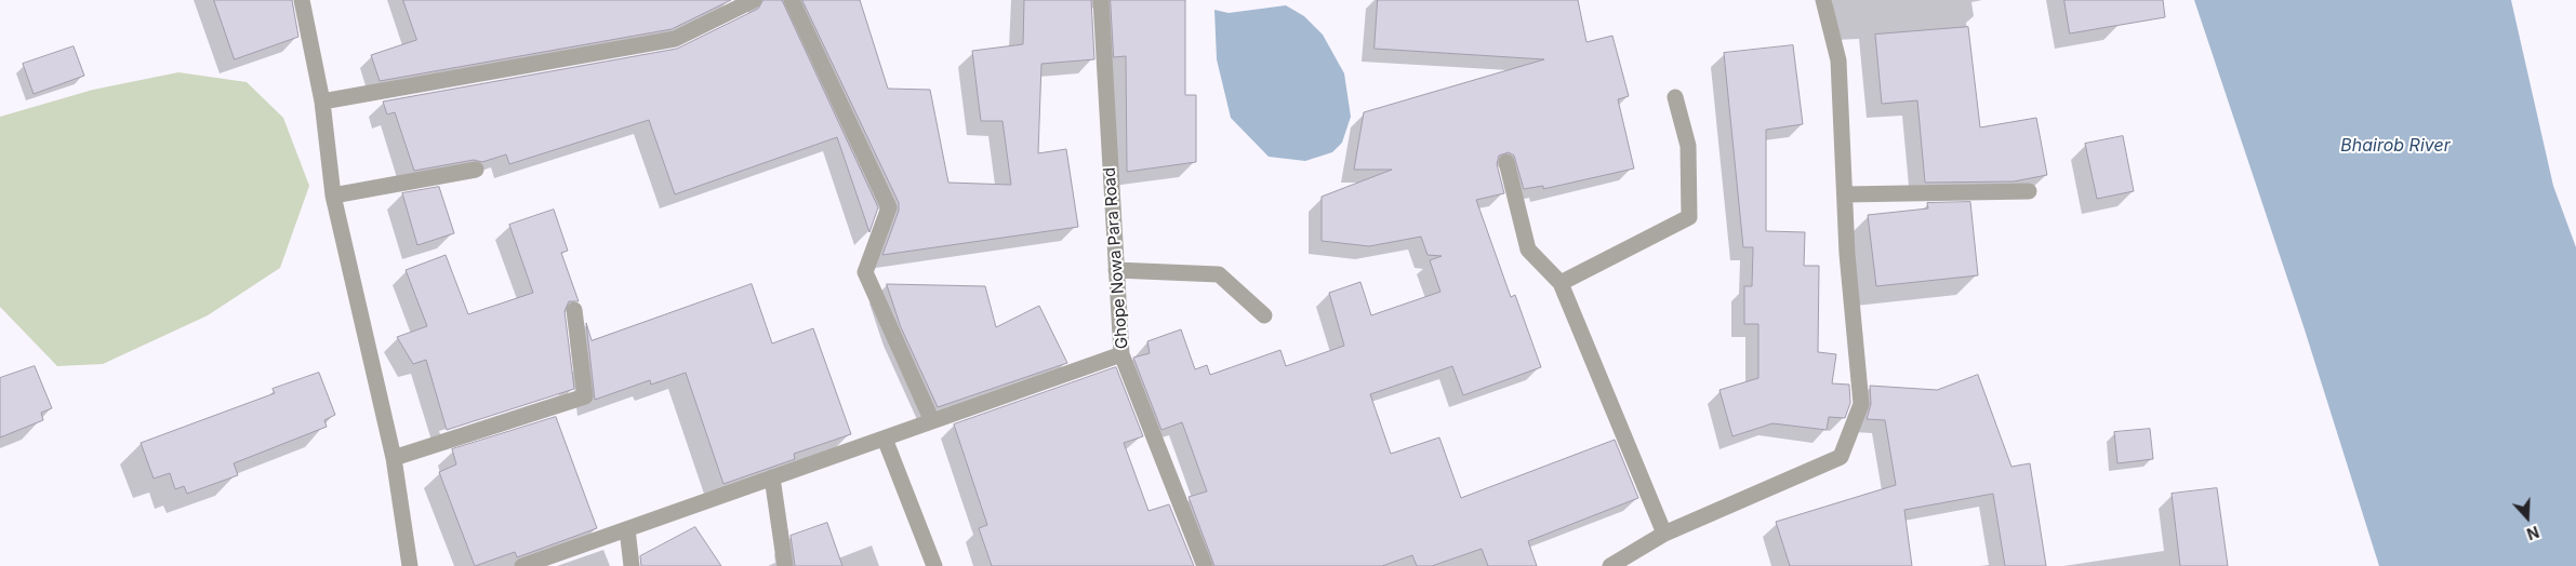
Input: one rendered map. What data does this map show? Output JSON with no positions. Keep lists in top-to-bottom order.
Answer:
{
  "streets": {
    "street": ["Ghope Nowa Para Road"]
  },
  "water": ["Bhairob River"],
  "north": "bottom"
}
